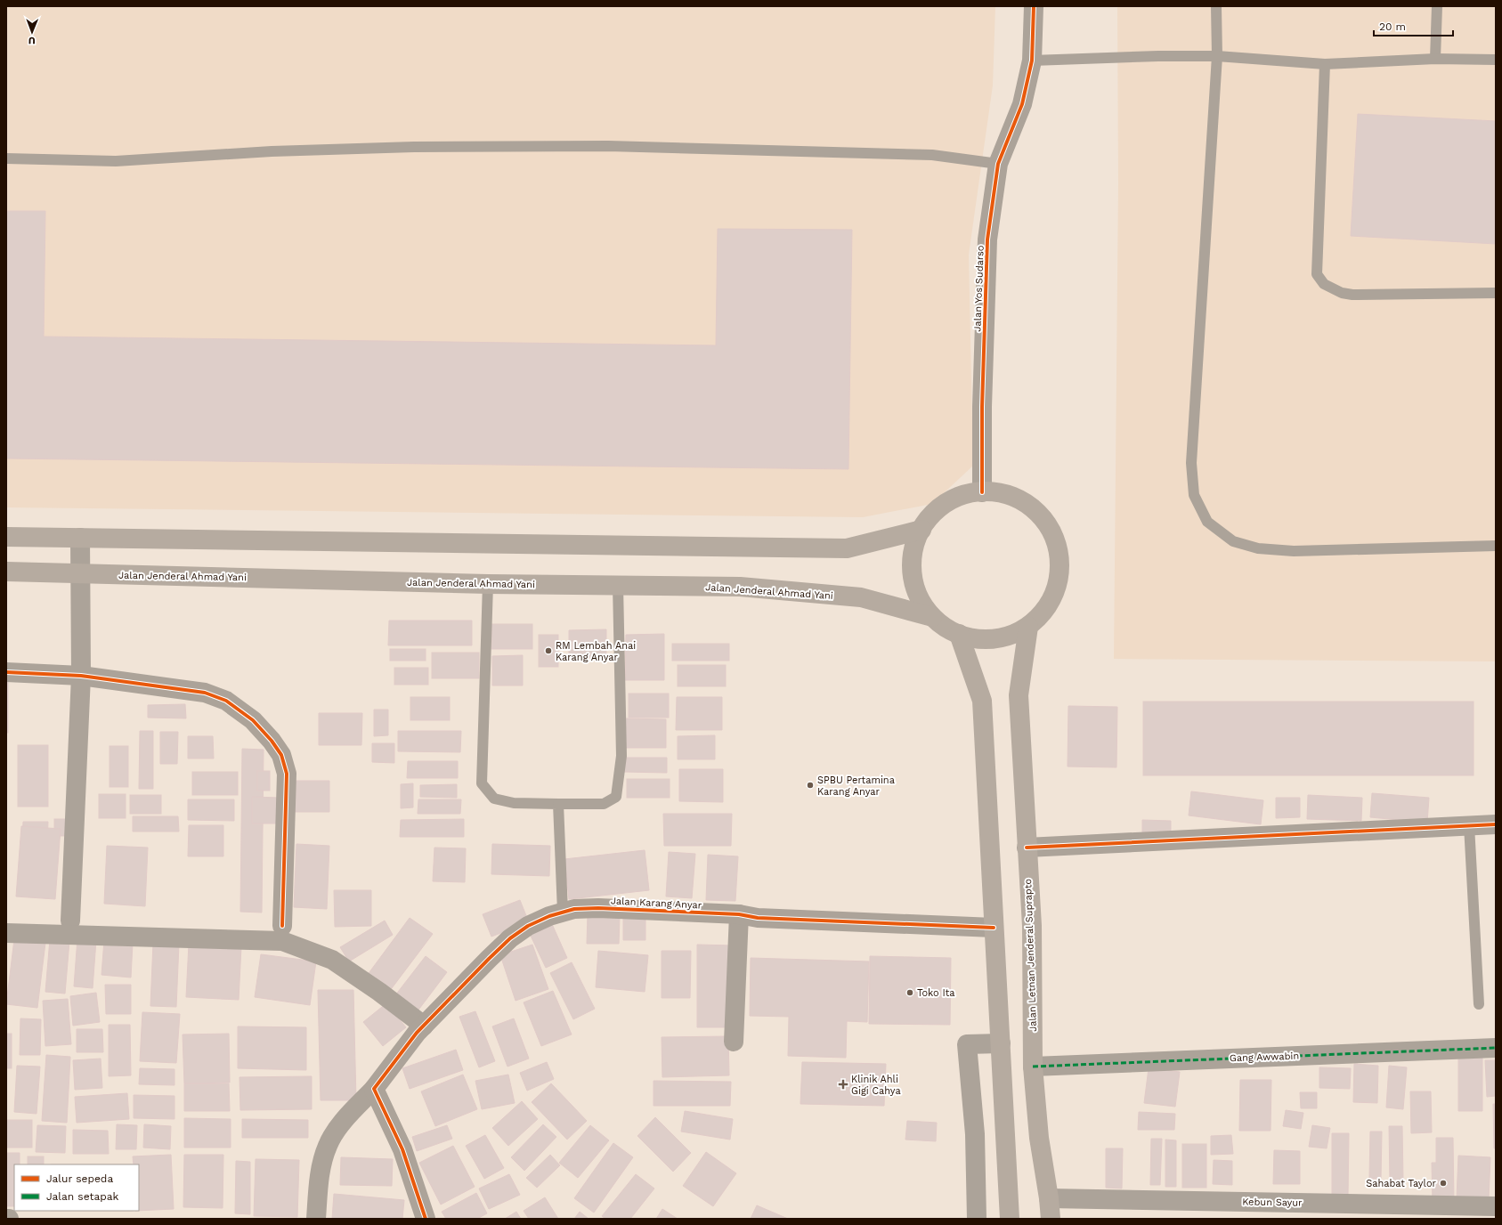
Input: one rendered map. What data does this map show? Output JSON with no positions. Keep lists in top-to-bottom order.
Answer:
{
  "streets": {
    "main road": ["Jalan Jenderal Ahmad Yani", "Jalan Letnan Jenderal Suprapto"],
    "street": [
      "Jalan Yos Sudarso",
      "Jalan Karang Anyar",
      "Gang Awwabin",
      "Kebun Sayur"
    ]
  },
  "crossings": [
    ["Jalan Letnan Jenderal Suprapto", "Gang Awwabin"],
    ["Jalan Letnan Jenderal Suprapto", "Kebun Sayur"]
  ],
  "places": {
    "other": [
      "RM Lembah Anai Karang Anyar",
      "SPBU Pertamina Karang Anyar",
      "Toko Ita",
      "Sahabat Taylor"
    ],
    "health": ["Klinik Ahli Gigi Cahya"]
  },
  "legend": ["Jalur sepeda", "Jalan setapak"],
  "scale_bar": "20 m",
  "north": "bottom"
}
